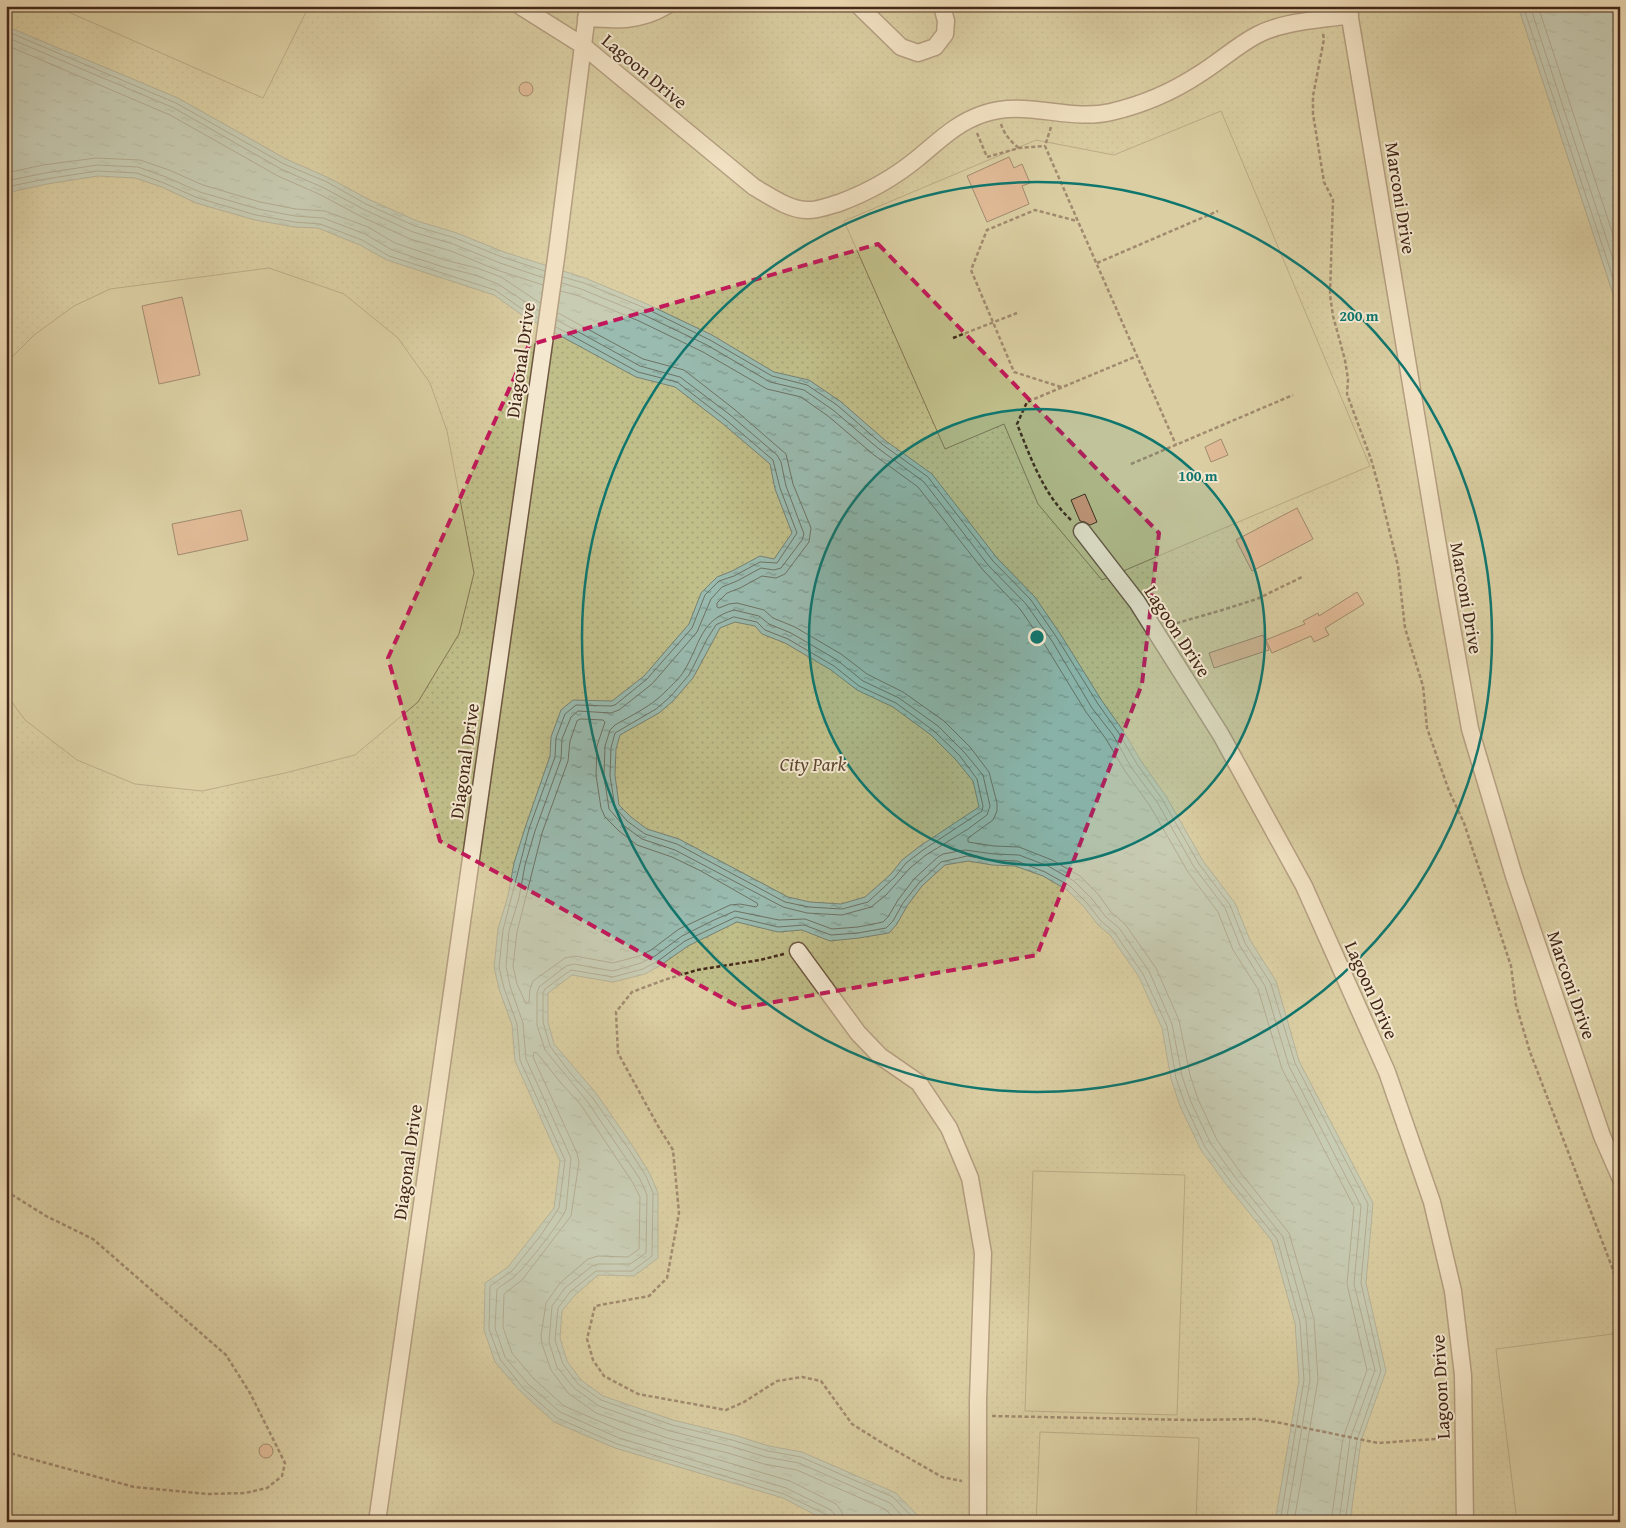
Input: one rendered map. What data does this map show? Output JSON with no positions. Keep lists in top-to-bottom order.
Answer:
{
  "streets": {
    "street": ["Lagoon Drive", "Marconi Drive", "Diagonal Drive"]
  },
  "crossings": [
    ["Lagoon Drive", "Marconi Drive"],
    ["Lagoon Drive", "Diagonal Drive"]
  ],
  "parks": ["City Park"],
  "rings": ["200 m", "100 m"]
}
